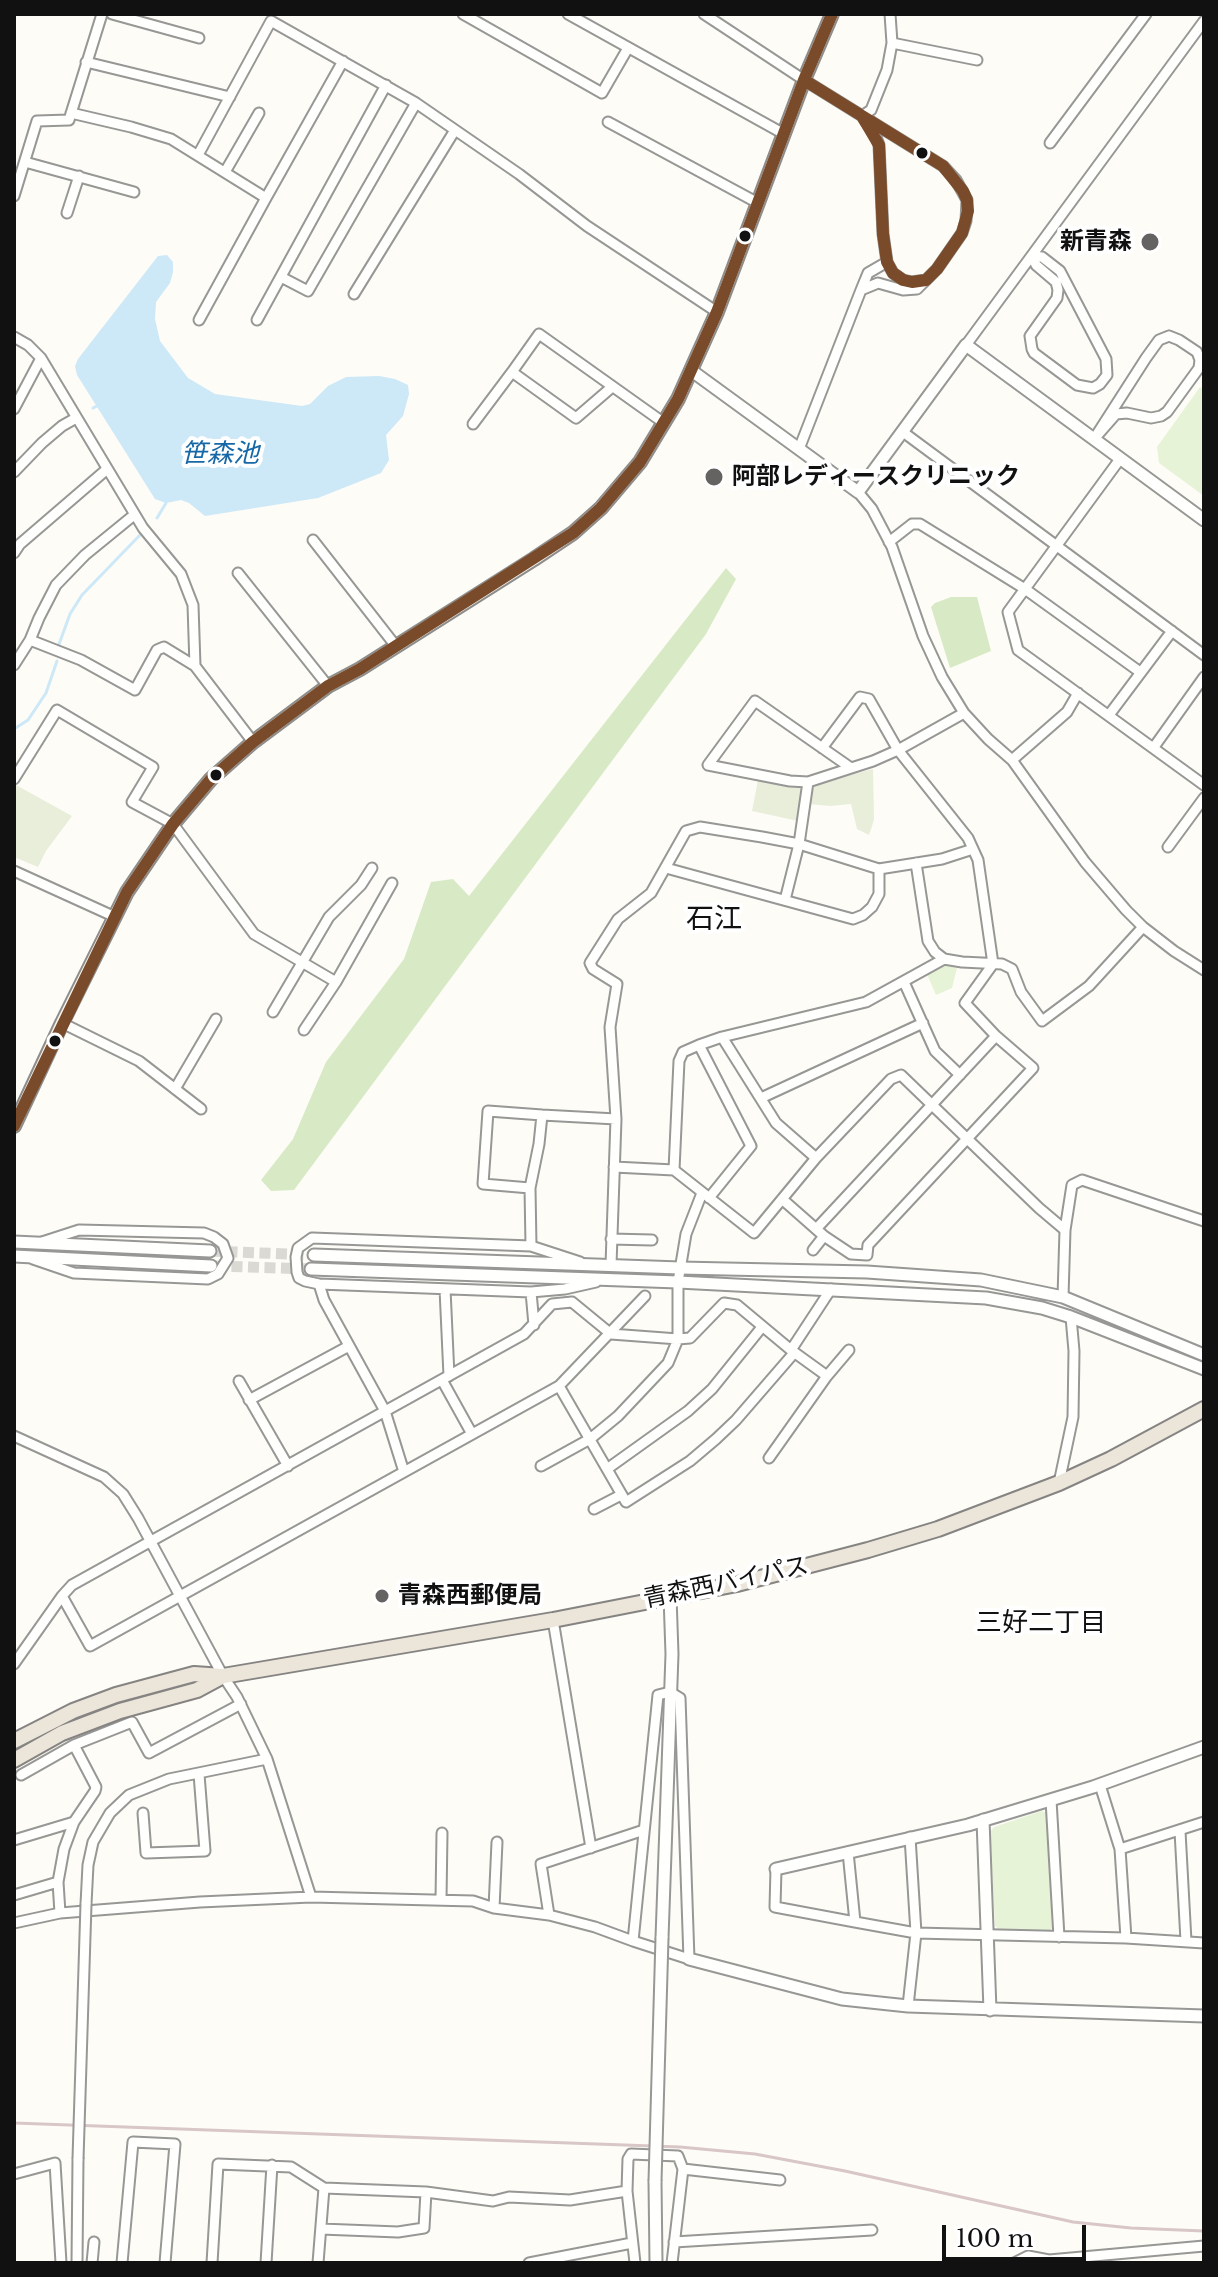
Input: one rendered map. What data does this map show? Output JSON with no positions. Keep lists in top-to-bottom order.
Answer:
{
  "streets": {
    "highway": ["青森西バイパス"]
  },
  "districts": ["石江", "三好二丁目"],
  "water": ["笹森池"],
  "places": ["新青森", "阿部レディースクリニック", "青森西郵便局"],
  "scale_bar": "100 m"
}
